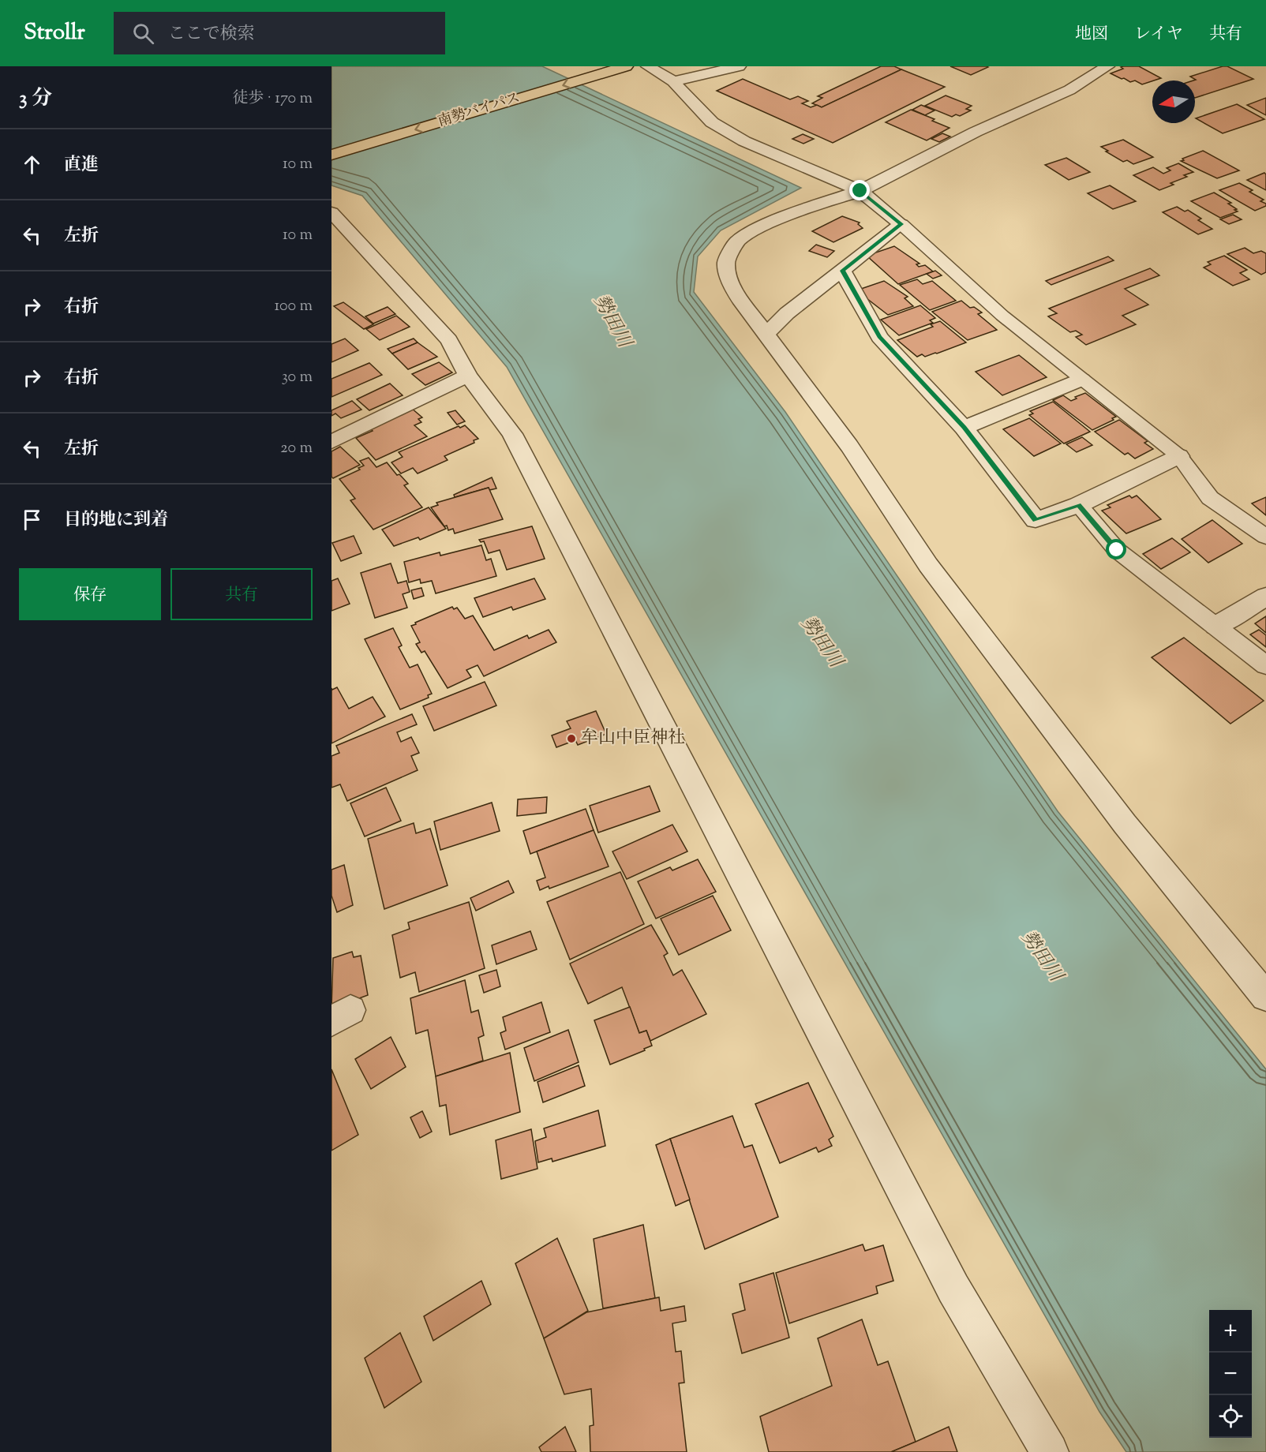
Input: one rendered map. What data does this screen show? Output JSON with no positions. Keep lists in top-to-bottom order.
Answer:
{
  "streets": {
    "highway": ["南勢バイパス"]
  },
  "water": ["勢田川"],
  "places": ["牟山中臣神社"],
  "north": "left",
  "page": {
    "header": "Strollr",
    "search": "ここで検索",
    "nav": ["地図", "レイヤ", "共有"],
    "heading": ["3 分", "徒歩 · 170 m"],
    "list": [
      ["直進", "10 m"],
      ["左折", "10 m"],
      ["右折", "100 m"],
      ["右折", "30 m"],
      ["左折", "20 m"],
      "目的地に到着"
    ],
    "buttons": ["保存", "共有"],
    "map_buttons": ["+", "−"]
  }
}
